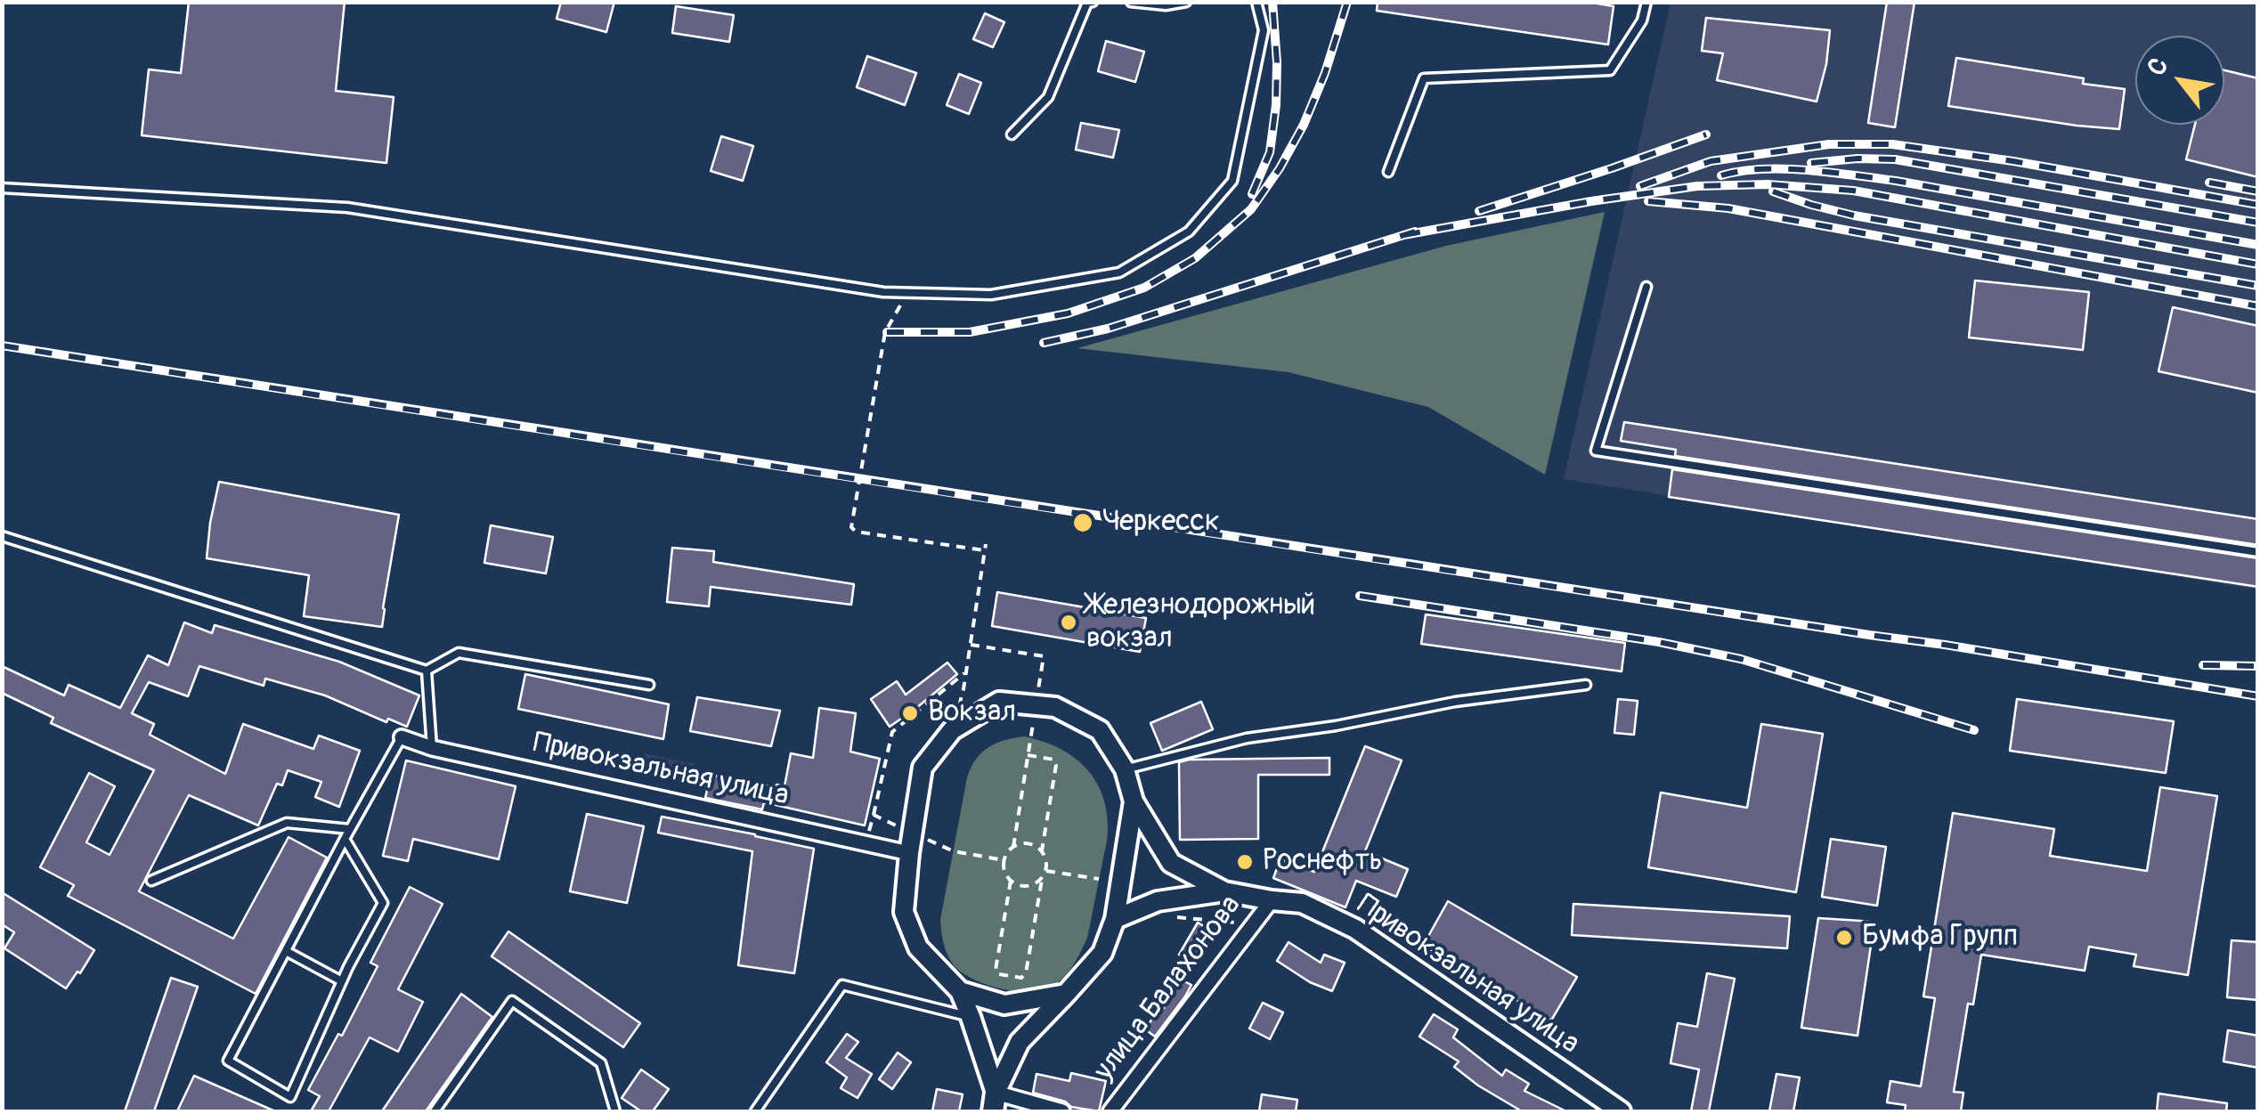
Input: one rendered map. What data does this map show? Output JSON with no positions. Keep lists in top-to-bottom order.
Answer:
{
  "streets": {
    "street": ["Привокзальная улица", "улица Балахонова"]
  },
  "crossings": [
    ["Привокзальная улица", "улица Балахонова"]
  ],
  "places": [
    "Черкесск",
    "Железнодорожный вокзал",
    "Вокзал",
    "Роснефть",
    "Бумфа Групп"
  ],
  "north": "top left"
}
